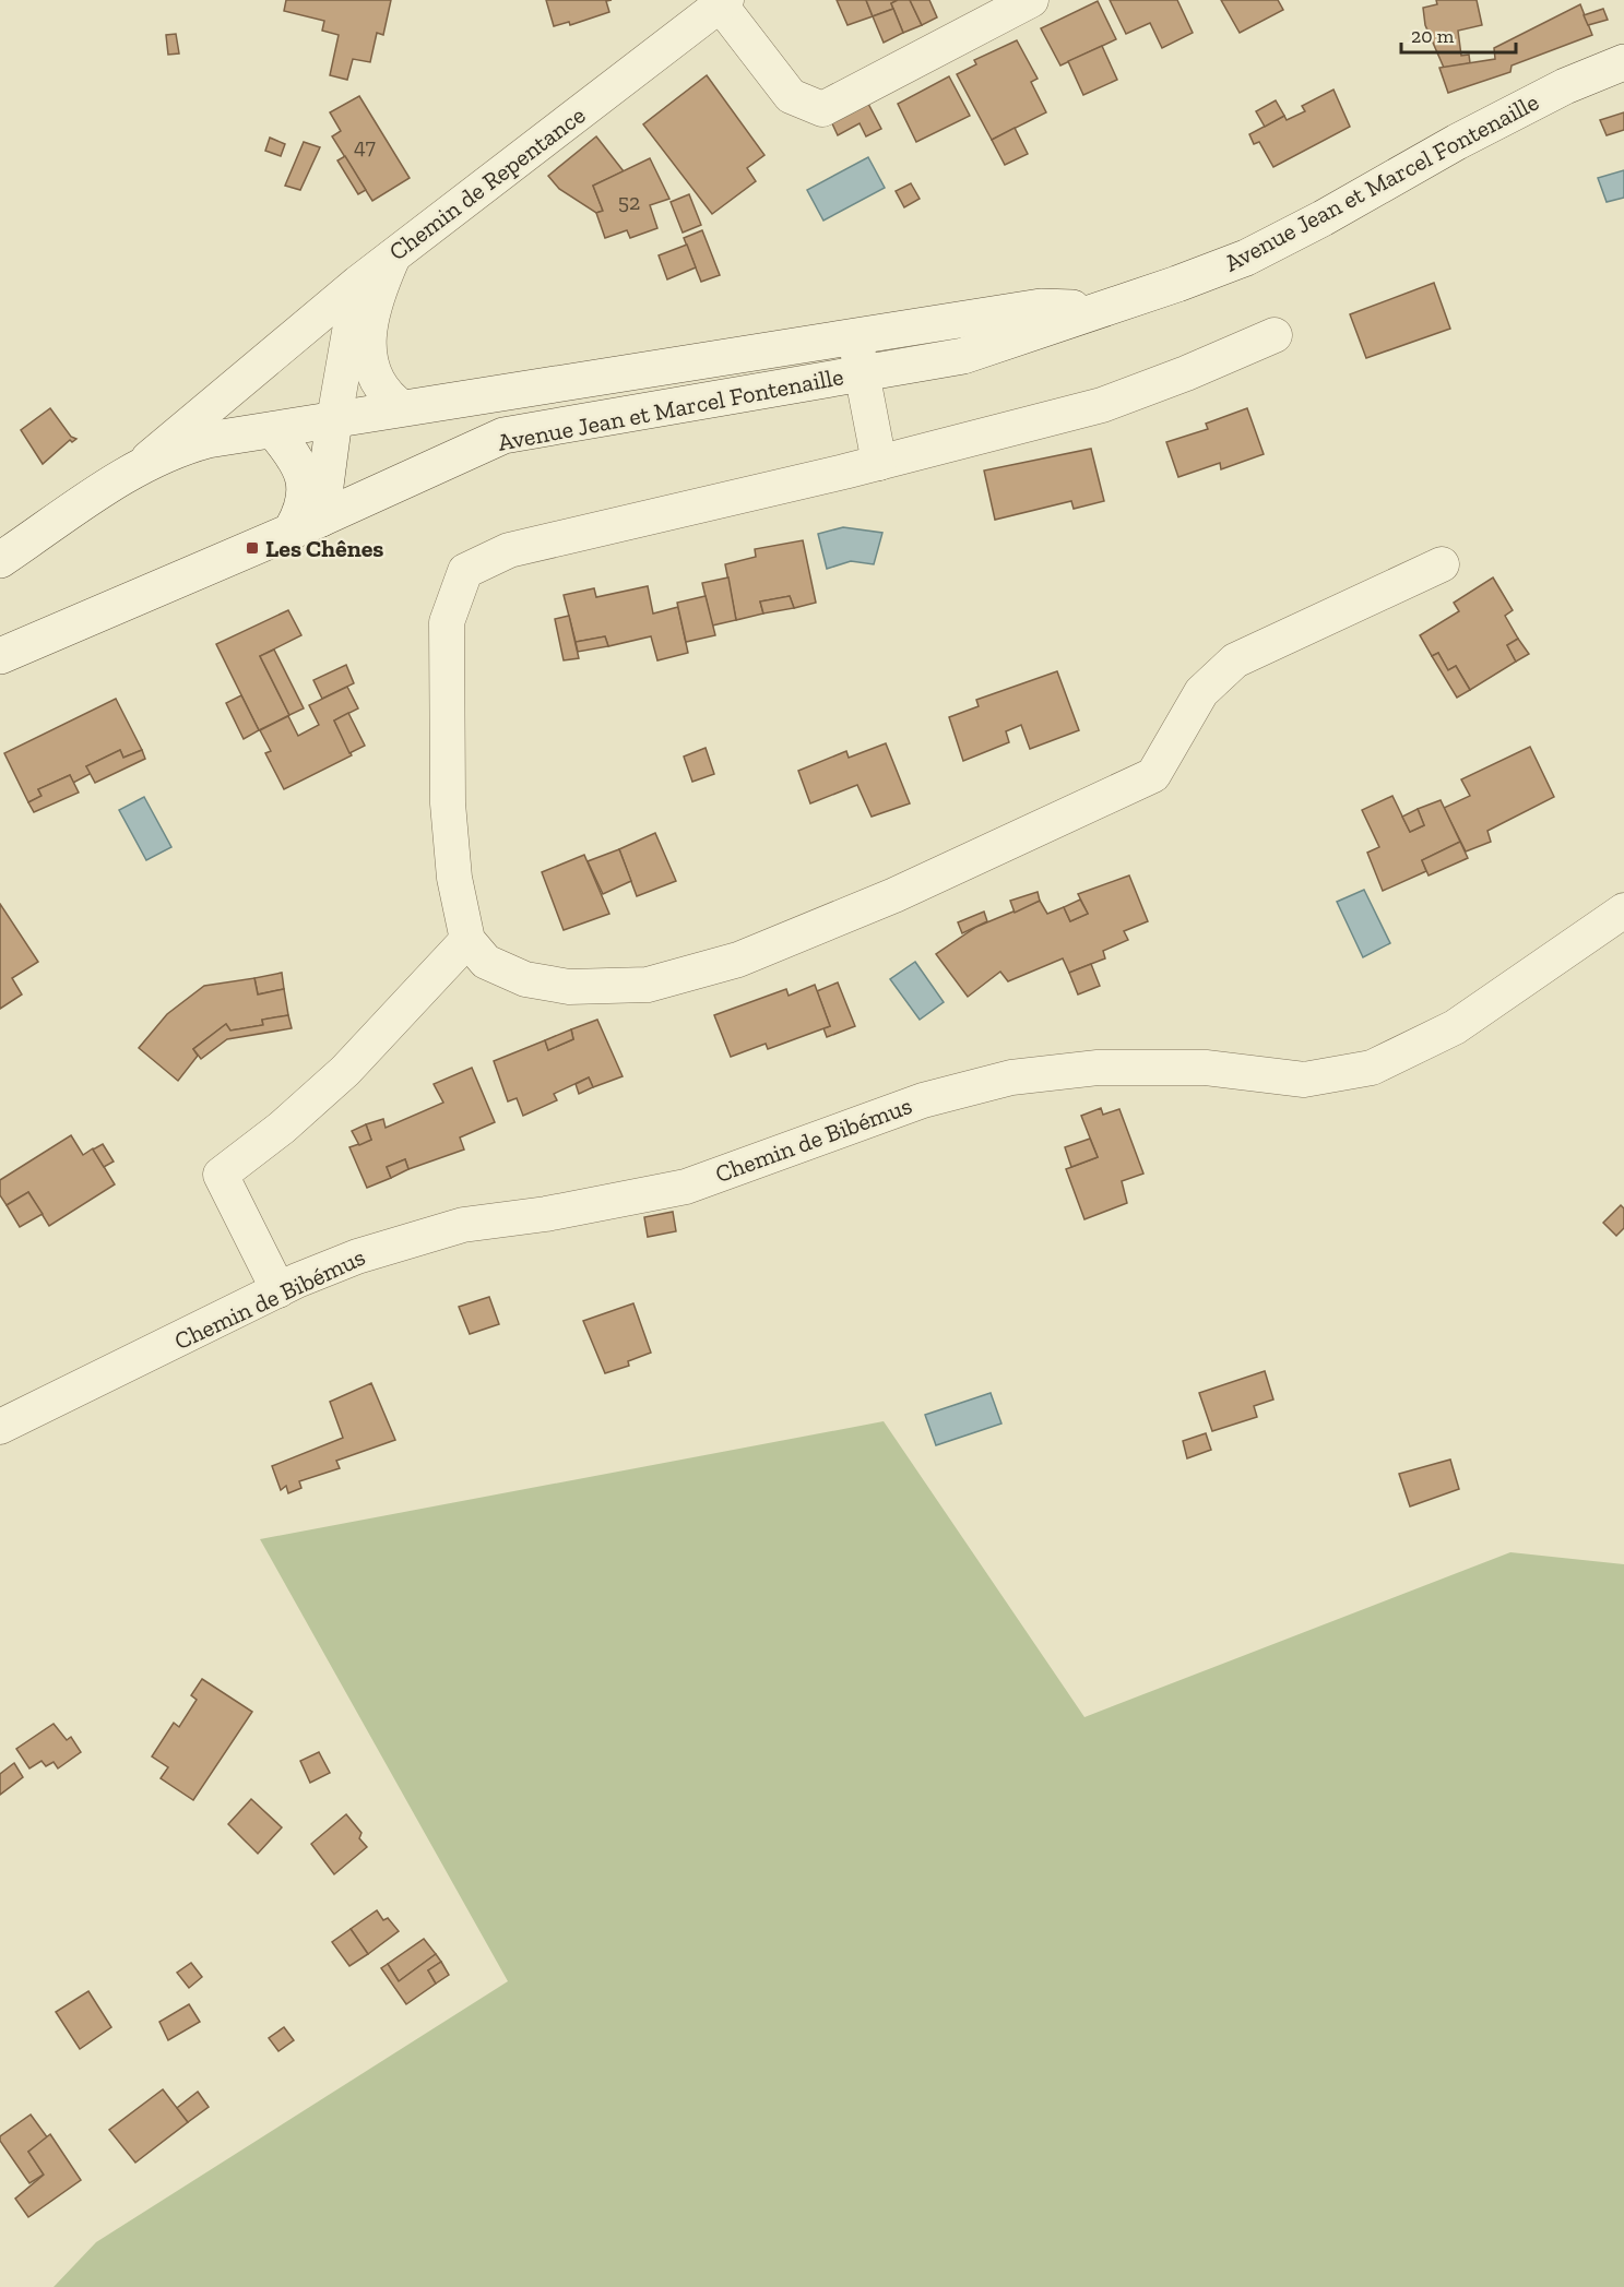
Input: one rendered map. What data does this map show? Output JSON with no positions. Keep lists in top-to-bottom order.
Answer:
{
  "streets": {
    "main road": ["Avenue Jean et Marcel Fontenaille"],
    "street": ["Chemin de Repentance", "Chemin de Bibémus"]
  },
  "crossings": [
    ["Avenue Jean et Marcel Fontenaille", "Chemin de Repentance"]
  ],
  "places": {
    "transit": ["Les Chênes"]
  },
  "house_numbers": ["47", "52"],
  "scale_bar": "20 m"
}
